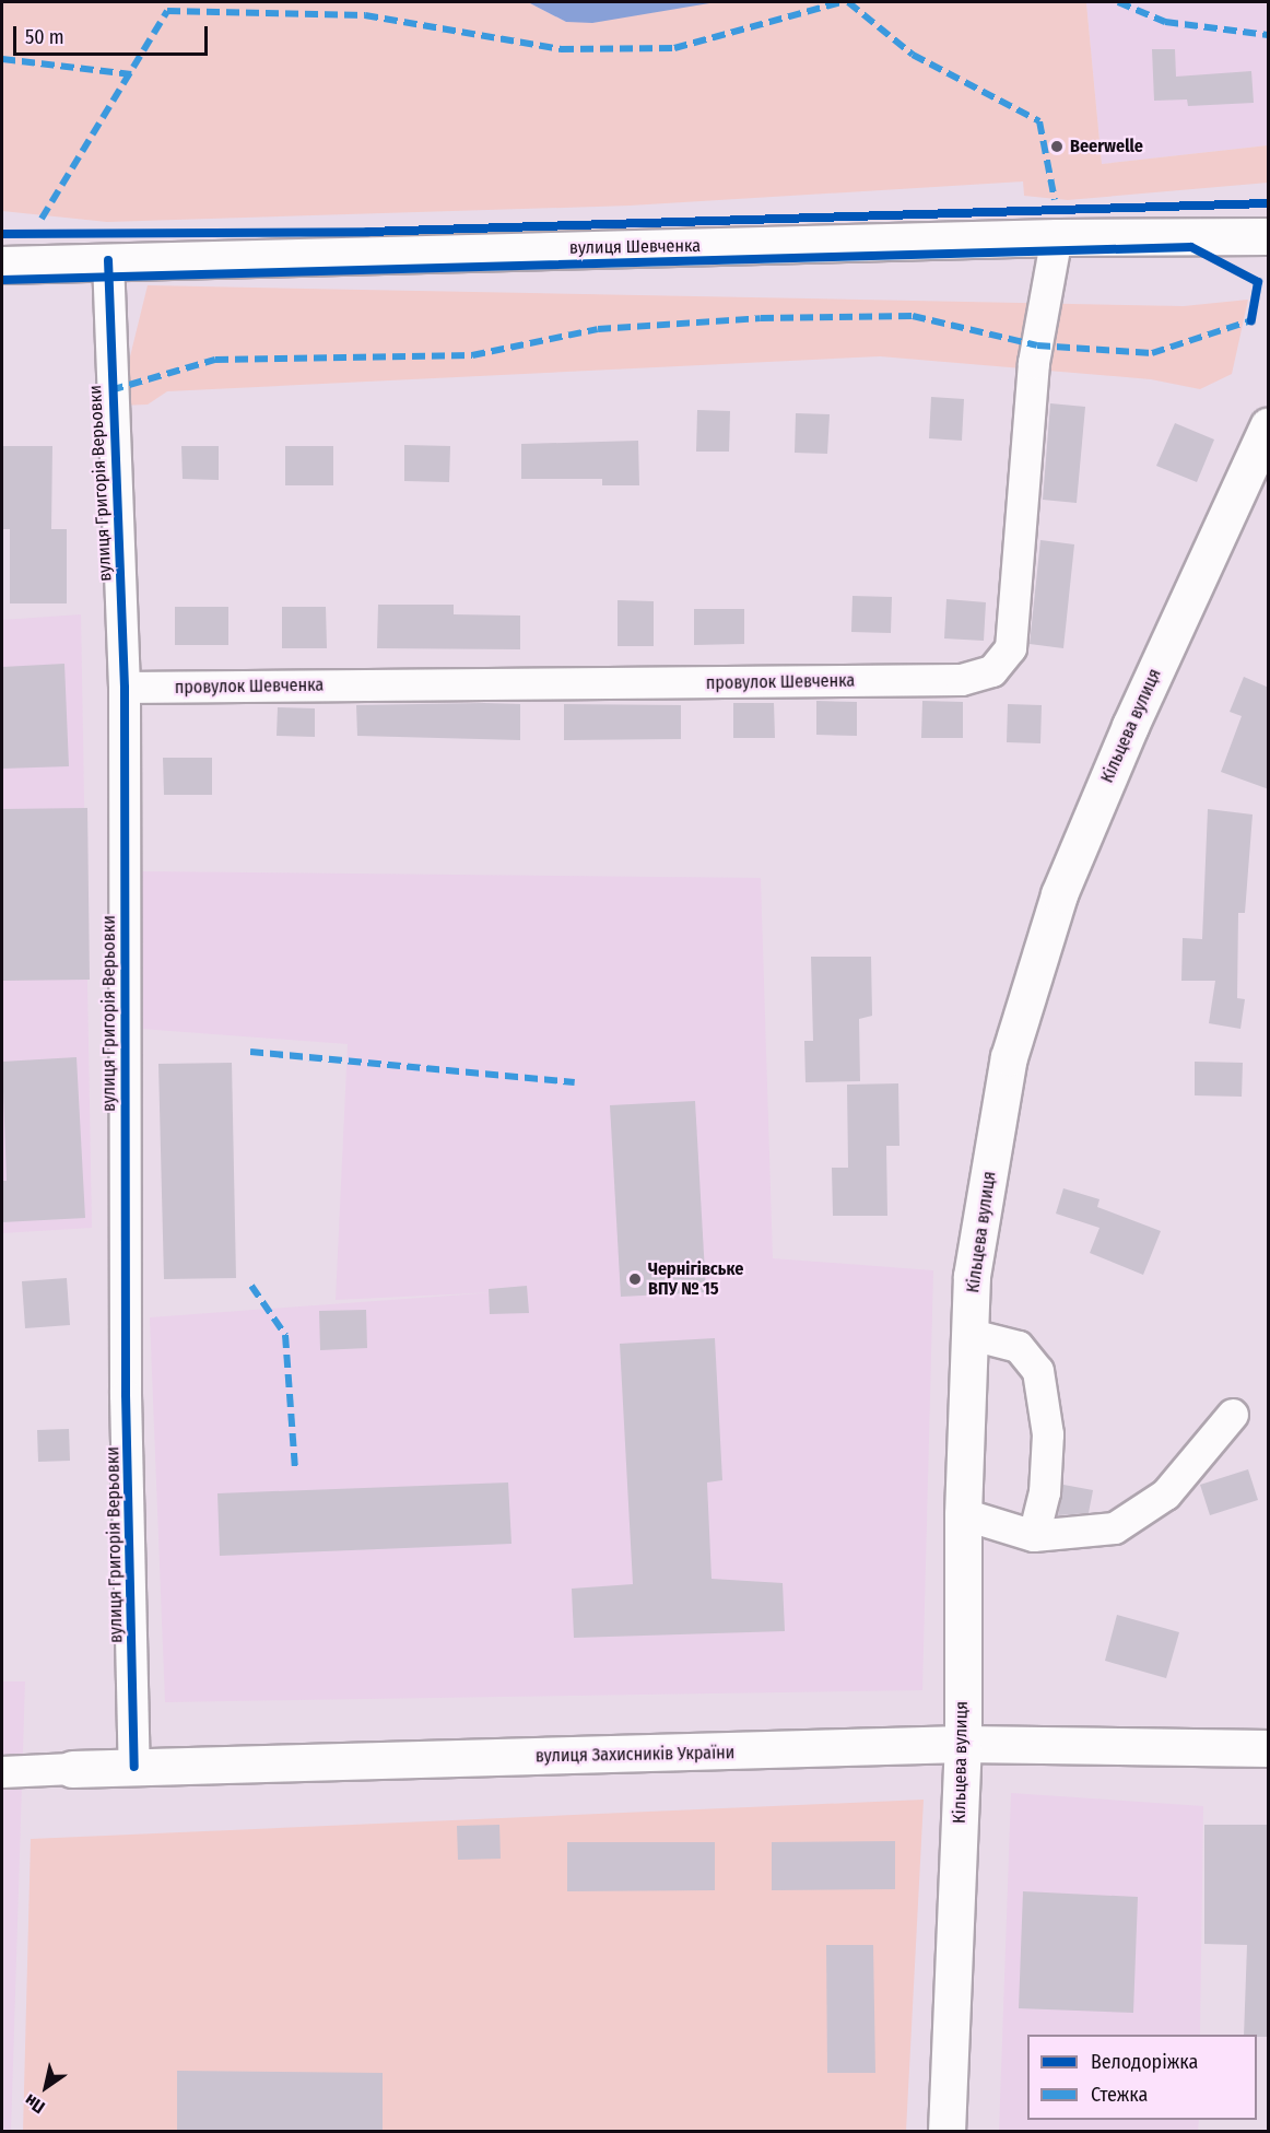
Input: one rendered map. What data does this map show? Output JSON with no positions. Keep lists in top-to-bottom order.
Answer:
{
  "streets": {
    "main road": ["вулиця Шевченка", "Кільцева вулиця", "вулиця Захисників України"],
    "street": ["вулиця Григорія Верьовки", "провулок Шевченка"]
  },
  "crossings": [
    ["вулиця Шевченка", "вулиця Григорія Верьовки"],
    ["вулиця Шевченка", "провулок Шевченка"],
    ["вулиця Григорія Верьовки", "провулок Шевченка"],
    ["вулиця Григорія Верьовки", "вулиця Захисників України"],
    ["Кільцева вулиця", "вулиця Захисників України"]
  ],
  "places": ["Beerwelle", "Чернігівське ВПУ № 15"],
  "legend": ["Велодоріжка", "Стежка"],
  "scale_bar": "50 m",
  "north": "bottom left"
}
